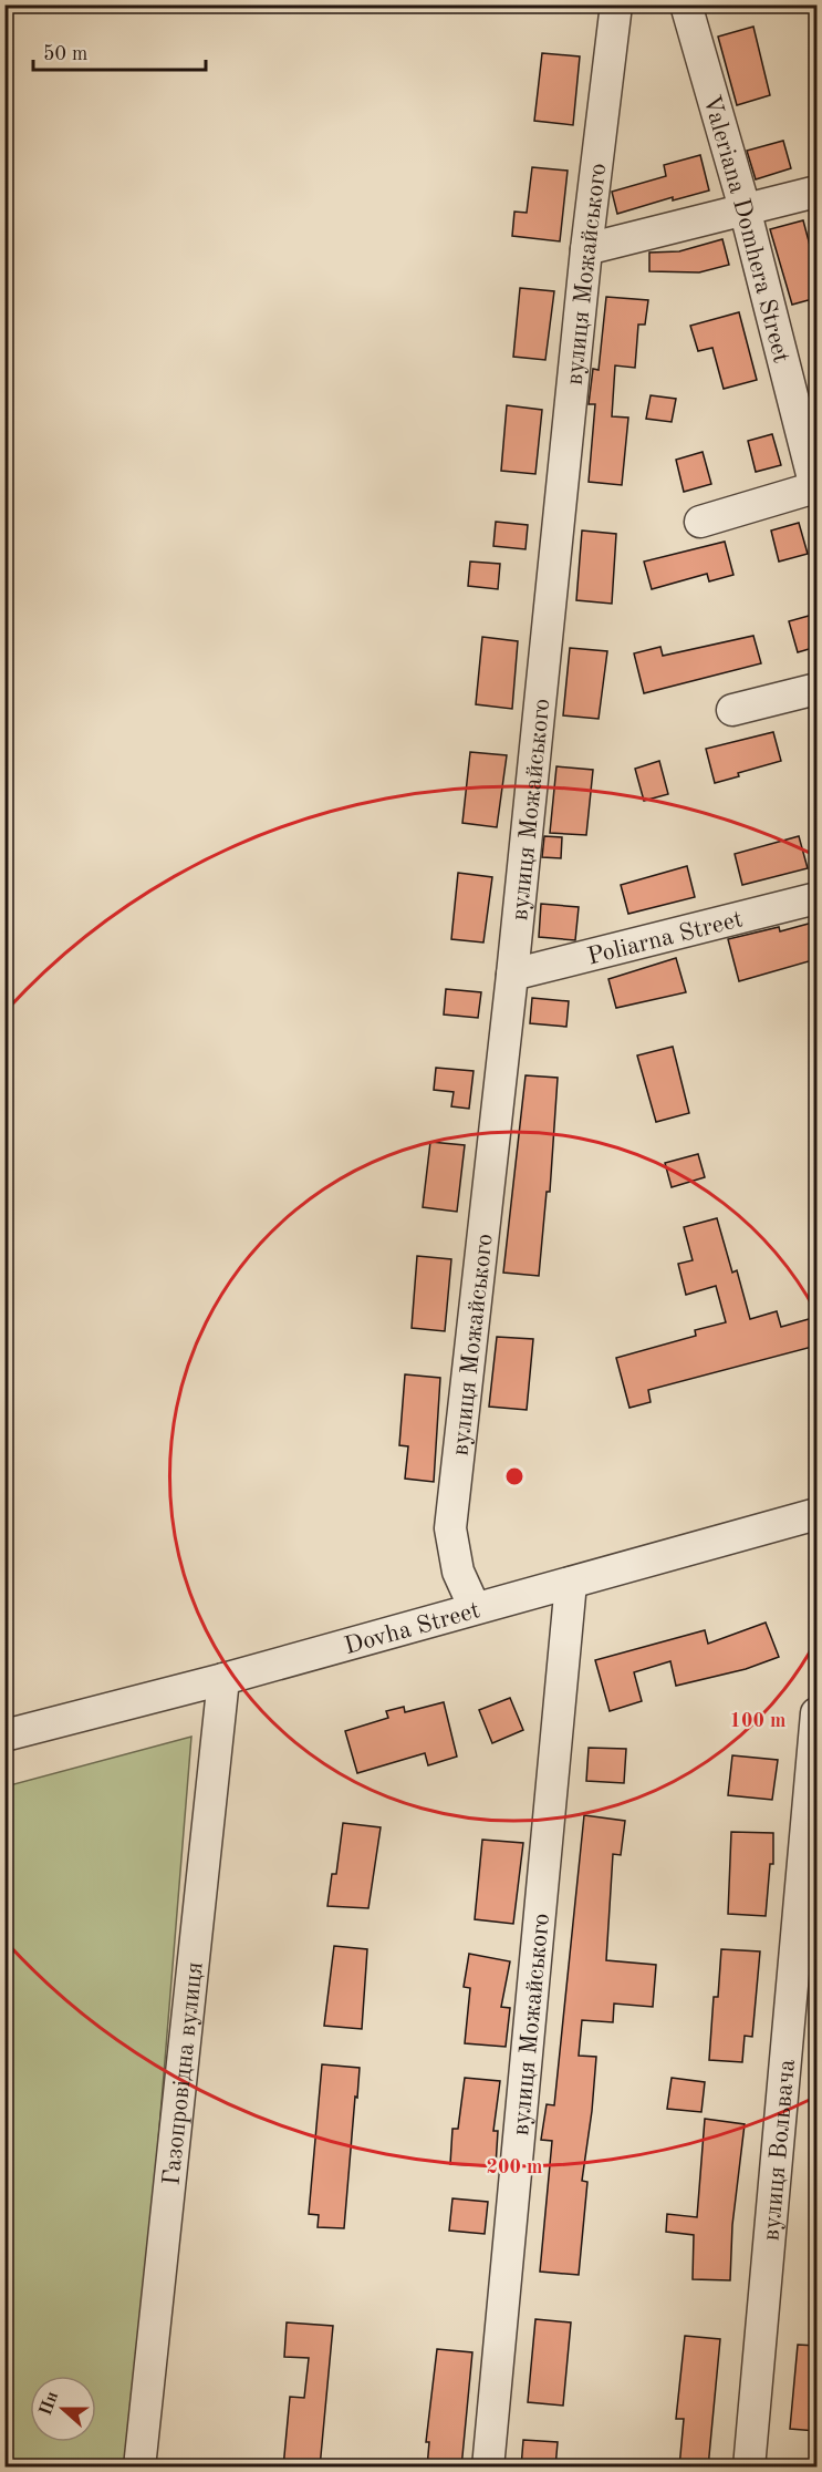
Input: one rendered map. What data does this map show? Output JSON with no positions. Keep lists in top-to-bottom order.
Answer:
{
  "streets": {
    "street": [
      "Valeriana Domhera Street",
      "вулиця Можайського",
      "Poliarna Street",
      "Dovha Street",
      "Газопровідна вулиця",
      "вулиця Вольвача"
    ]
  },
  "crossings": [
    ["вулиця Можайського", "Poliarna Street"],
    ["вулиця Можайського", "Dovha Street"],
    ["Dovha Street", "Газопровідна вулиця"]
  ],
  "scale_bar": "50 m",
  "north": "left",
  "rings": ["100 m", "200 m"]
}
